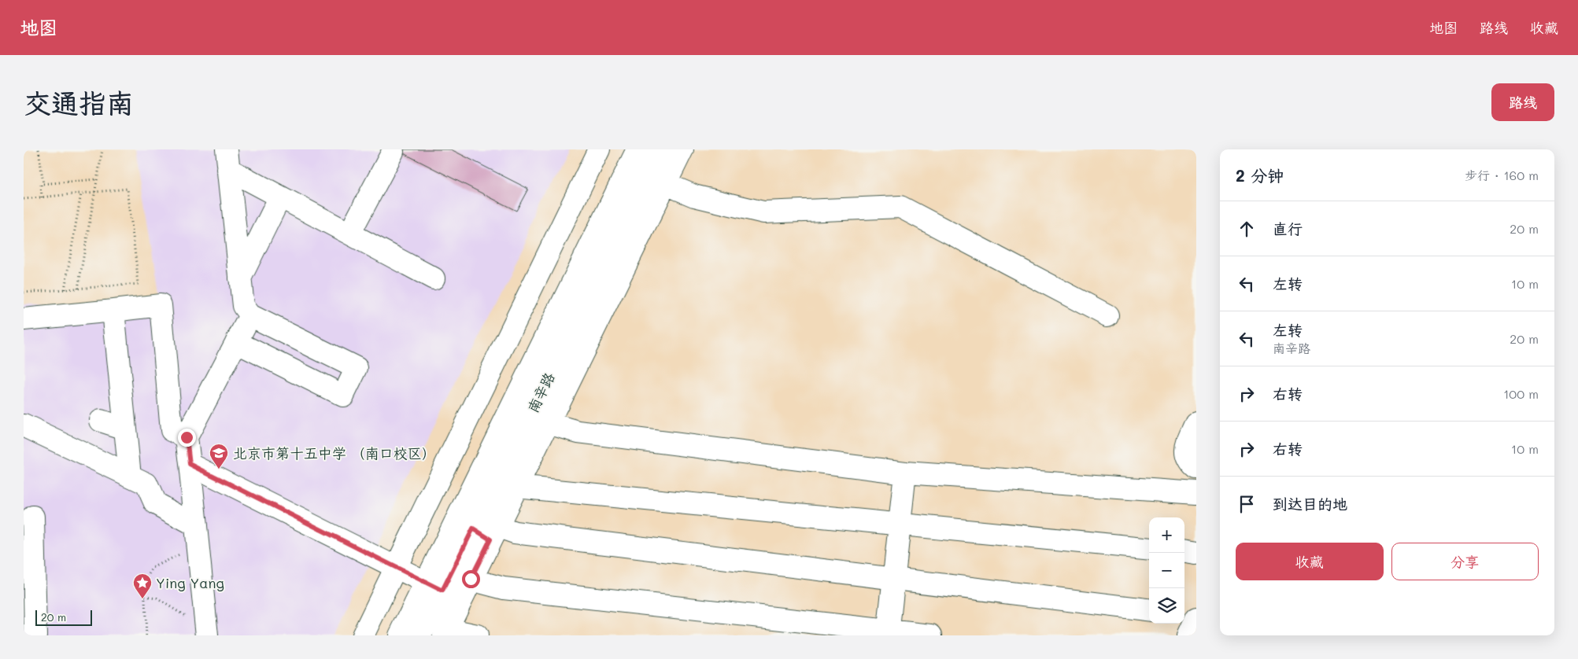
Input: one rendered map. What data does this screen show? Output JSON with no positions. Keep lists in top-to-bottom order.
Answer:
{
  "streets": {
    "street": ["南辛路"]
  },
  "places": {
    "school or university": ["北京市第十五中学 （南口校区）"],
    "place": ["Ying Yang"]
  },
  "scale_bar": "20 m",
  "page": {
    "header": "地图",
    "nav": ["地图", "路线", "收藏"],
    "buttons": [
      "路线",
      ["收藏", "分享"]
    ],
    "title": "交通指南",
    "heading": ["2 分钟", "步行 · 160 m"],
    "list": [
      ["直行", "20 m"],
      ["左转", "10 m"],
      ["左转", "南辛路", "20 m"],
      ["右转", "100 m"],
      ["右转", "10 m"],
      "到达目的地"
    ],
    "map_buttons": ["+", "−"],
    "scale": "20 m"
  }
}
